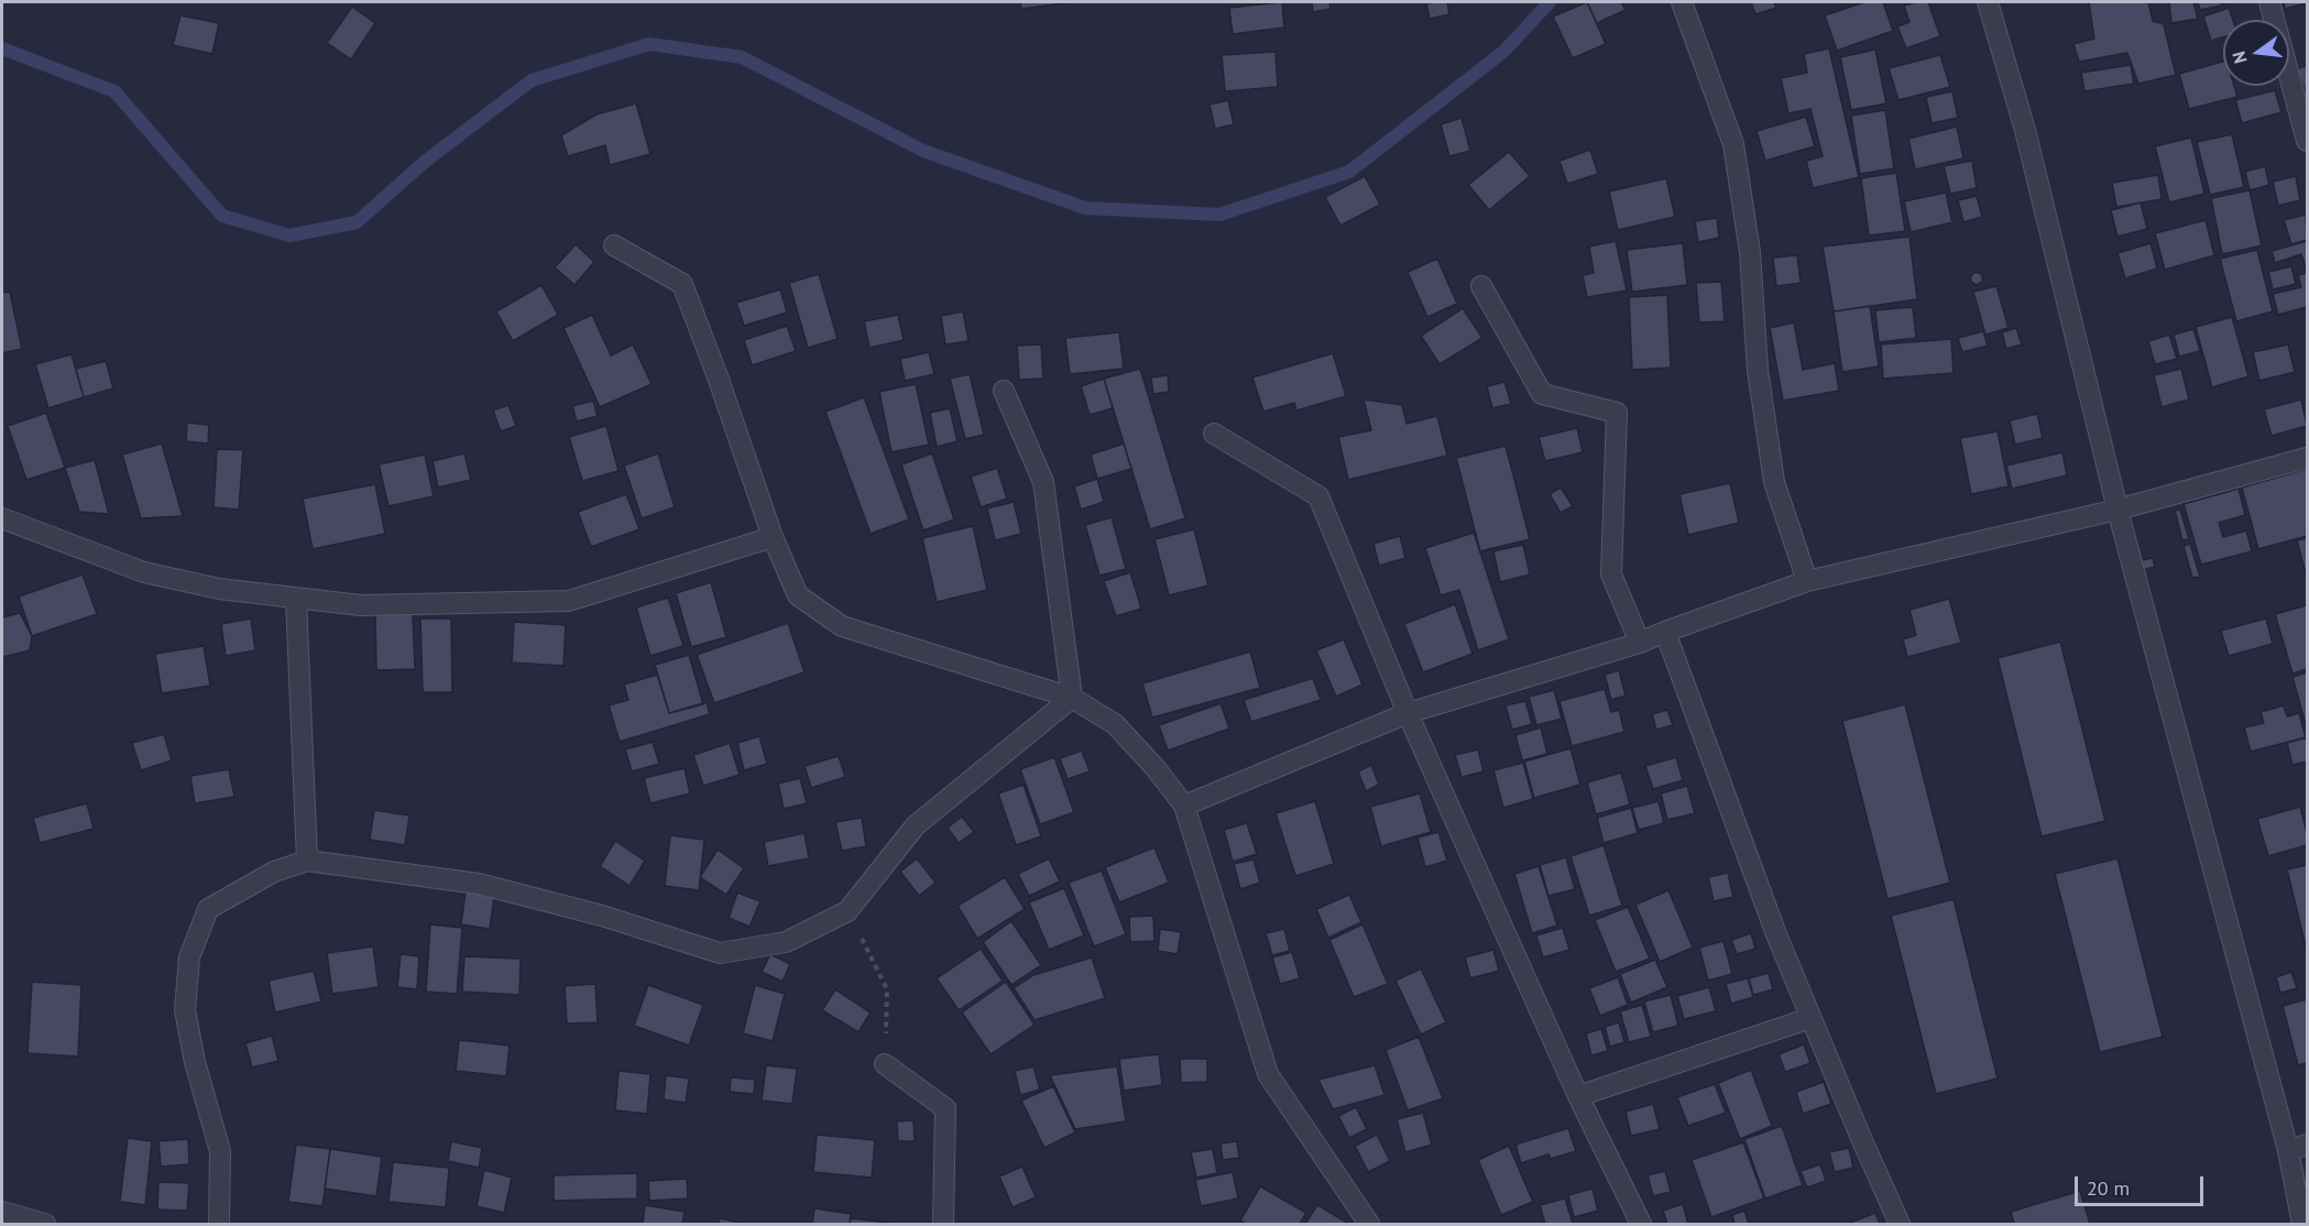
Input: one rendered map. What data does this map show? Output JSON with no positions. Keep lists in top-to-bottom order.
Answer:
{
  "scale_bar": "20 m",
  "north": "left"
}
